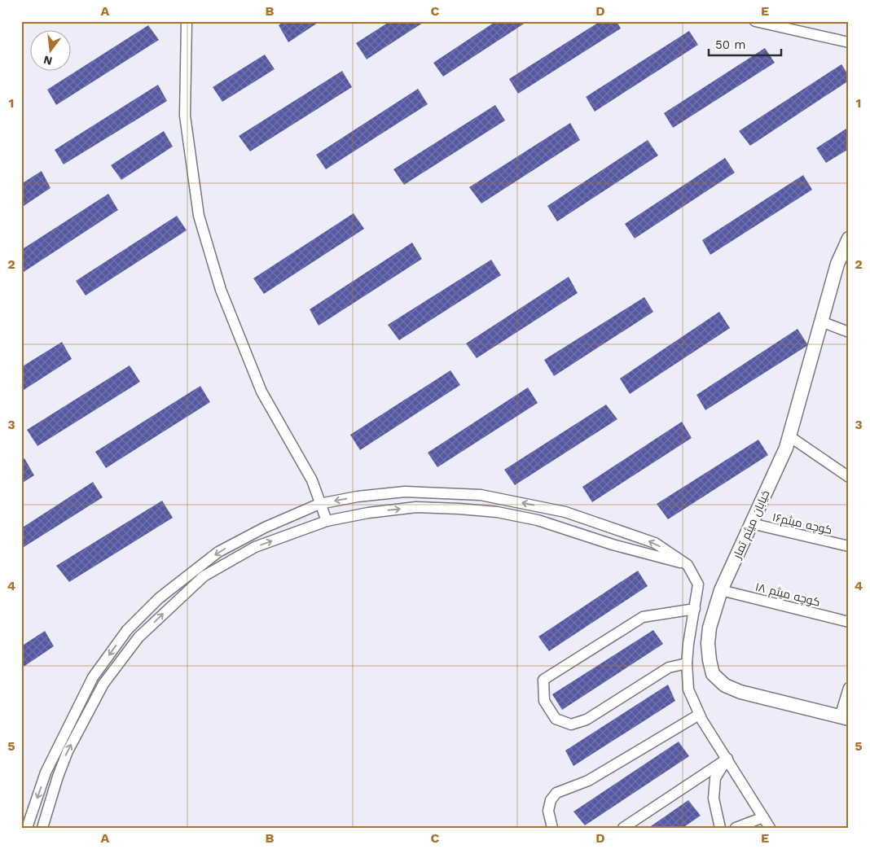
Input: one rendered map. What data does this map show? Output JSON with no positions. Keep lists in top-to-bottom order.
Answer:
{
  "streets": {
    "street": ["کوچه میثم۱۶", "خیابان میثم تمار", "کوچه میثم ۱۸"]
  },
  "crossings": [
    ["کوچه میثم۱۶", "خیابان میثم تمار"],
    ["خیابان میثم تمار", "کوچه میثم ۱۸"]
  ],
  "scale_bar": "50 m",
  "north": "bottom",
  "grid": {
    "columns": [
      "A",
      "B",
      "C",
      "D",
      "E"
    ],
    "rows": [
      "1",
      "2",
      "3",
      "4",
      "5"
    ]
  }
}
